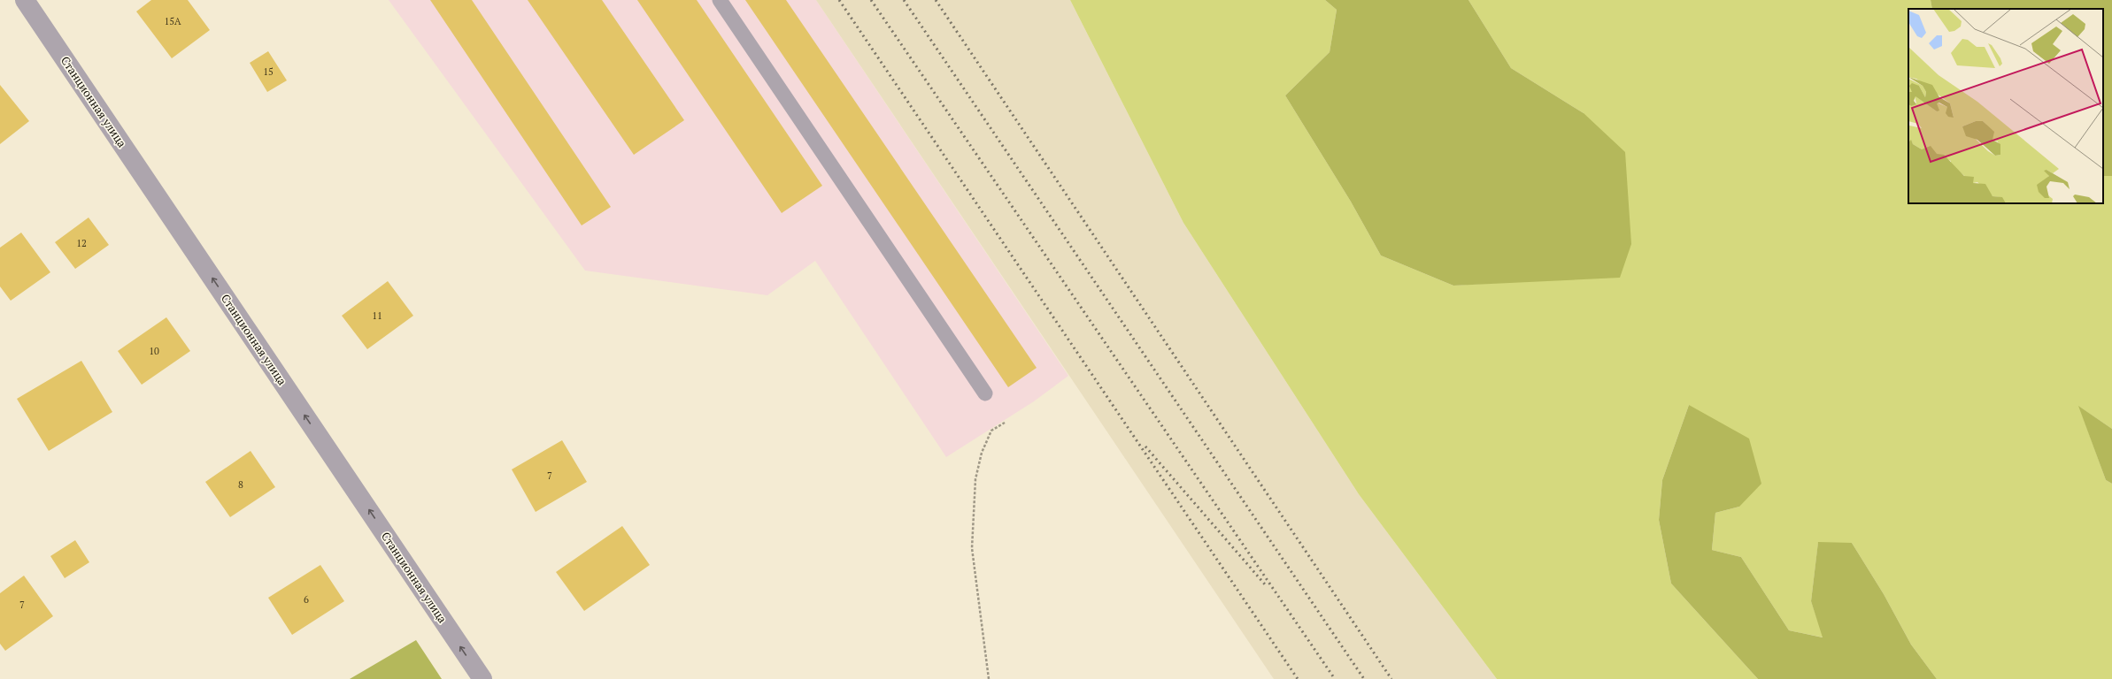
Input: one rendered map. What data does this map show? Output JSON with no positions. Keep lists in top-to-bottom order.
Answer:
{
  "streets": {
    "street": ["Станционная улица"]
  },
  "one_way": ["Станционная улица"],
  "house_numbers": [
    "15А",
    "15",
    "12",
    "11",
    "10",
    "7",
    "8",
    "6",
    "7"
  ]
}
